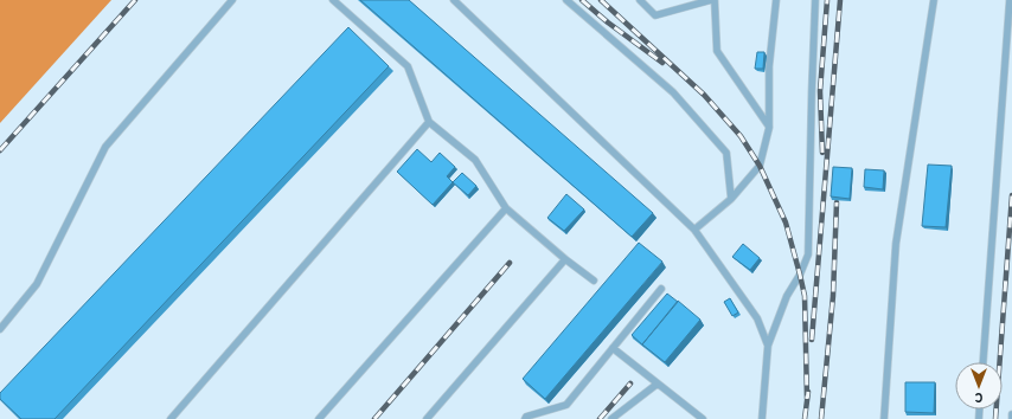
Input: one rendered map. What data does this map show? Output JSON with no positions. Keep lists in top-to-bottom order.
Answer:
{
  "north": "bottom"
}
